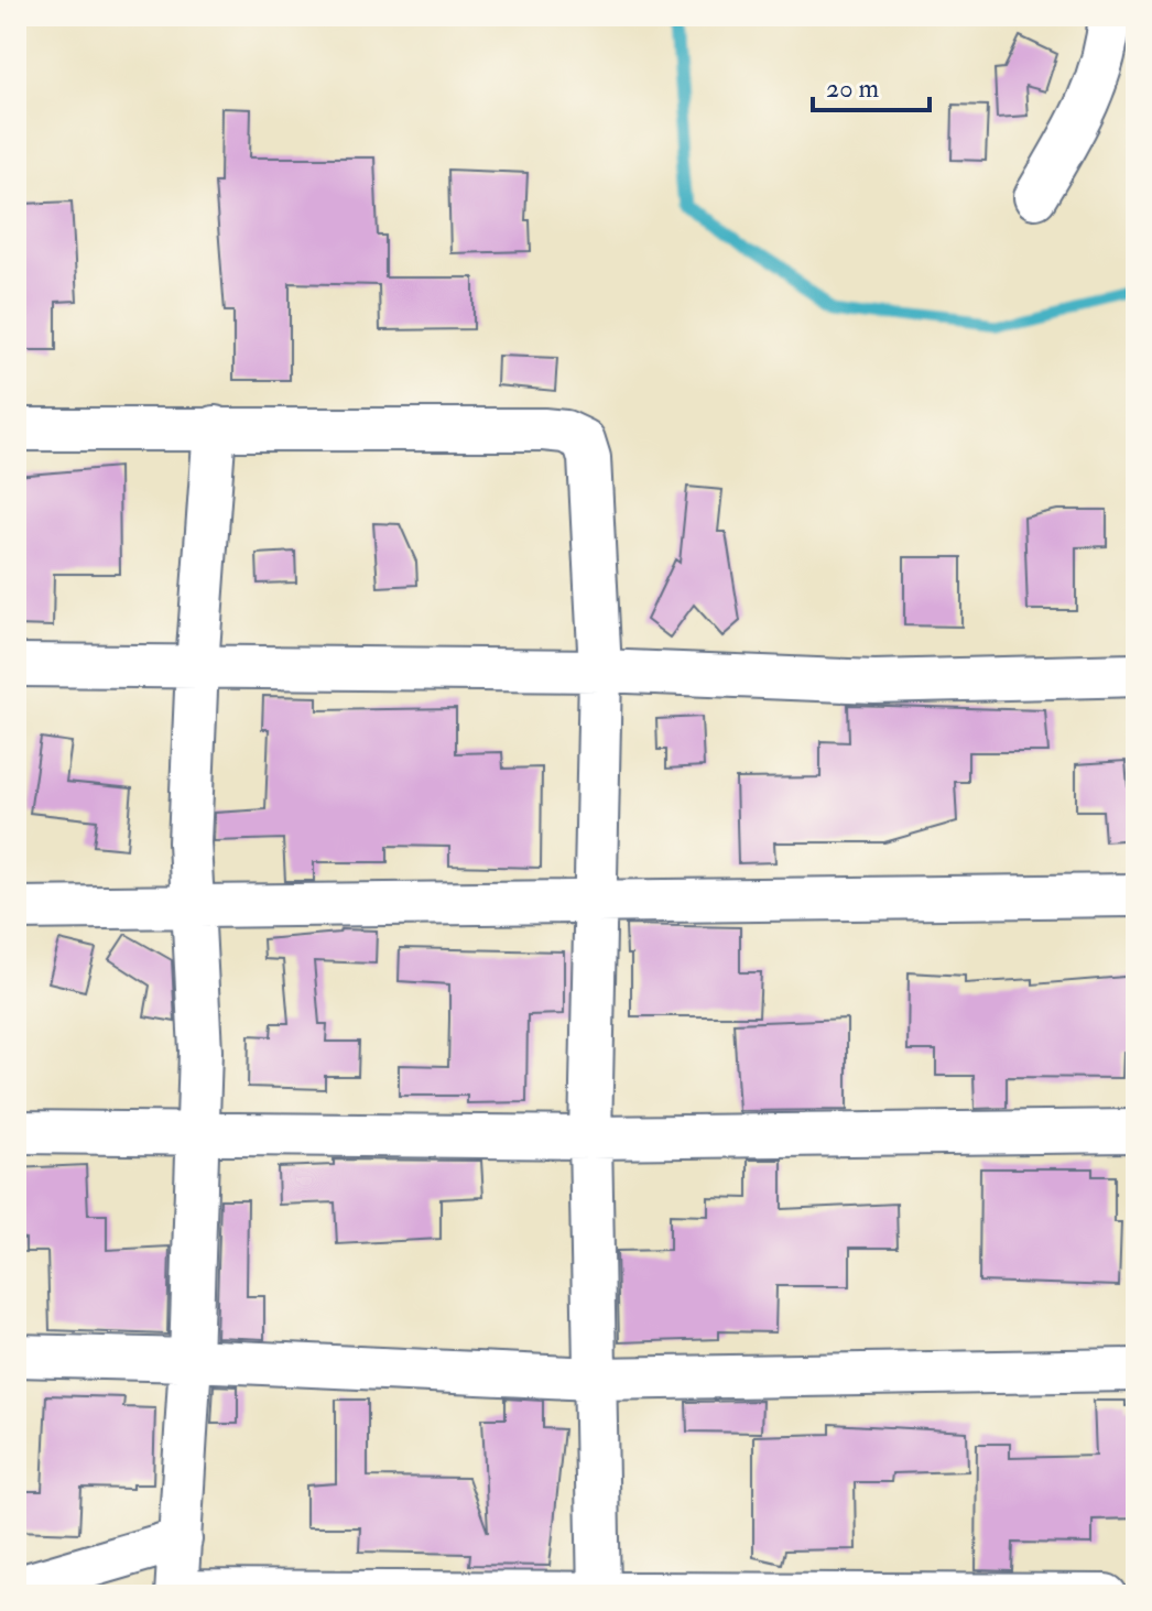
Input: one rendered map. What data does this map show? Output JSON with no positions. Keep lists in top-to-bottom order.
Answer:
{
  "scale_bar": "20 m"
}
